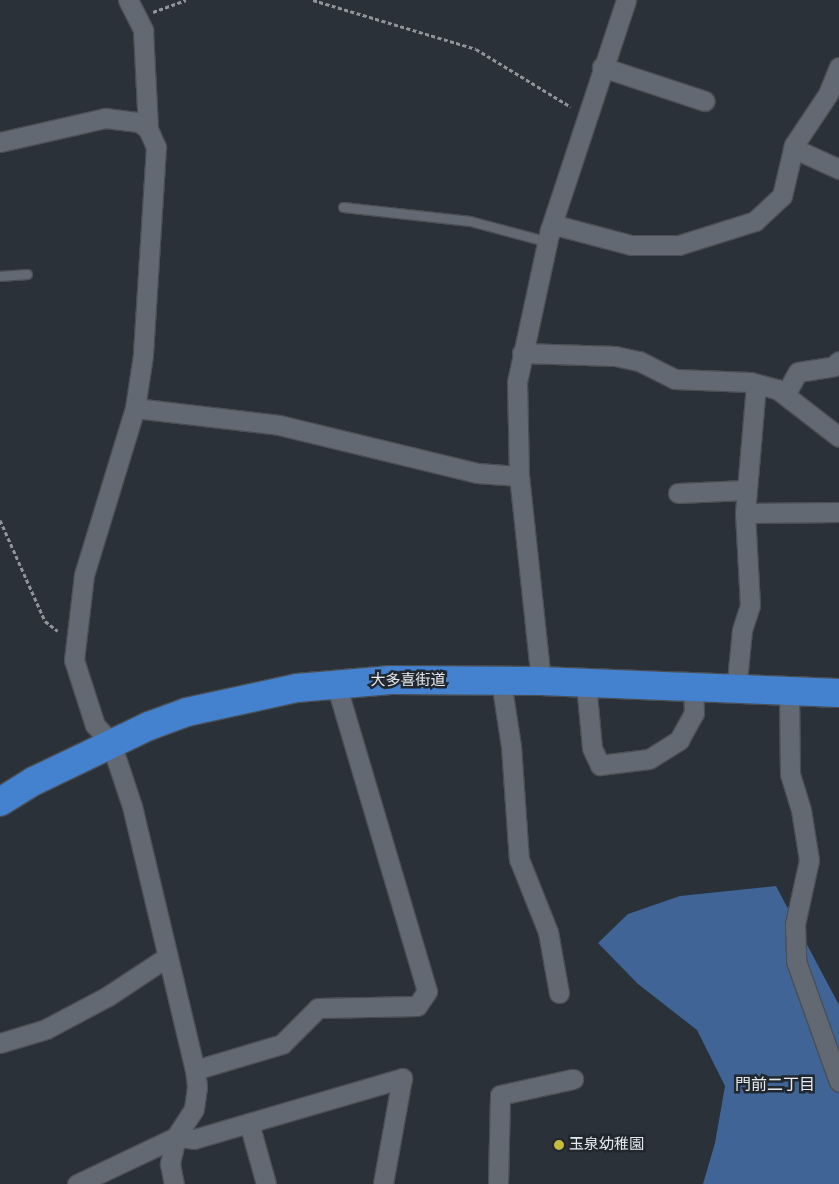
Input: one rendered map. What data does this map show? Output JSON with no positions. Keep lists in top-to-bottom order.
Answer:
{
  "streets": {
    "highway": ["大多喜街道"]
  },
  "districts": ["門前二丁目"],
  "places": ["玉泉幼稚園"]
}
